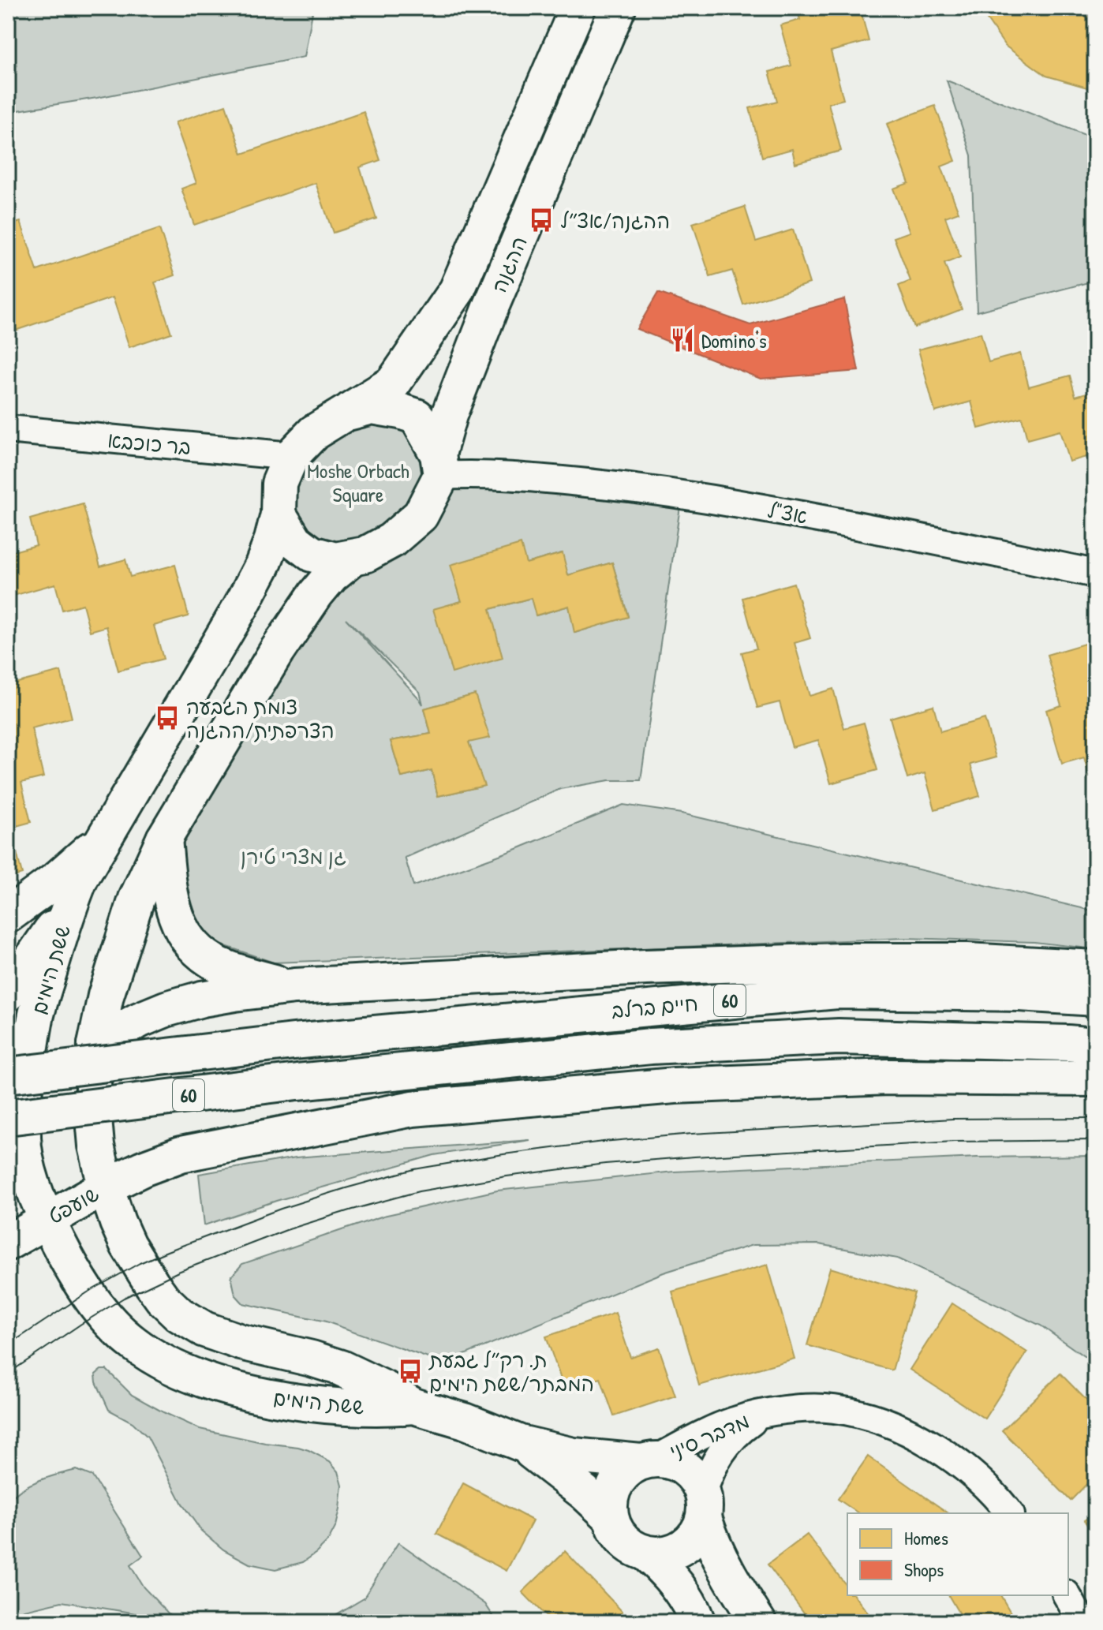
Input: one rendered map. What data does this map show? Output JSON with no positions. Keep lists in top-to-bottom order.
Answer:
{
  "streets": {
    "main road": [
      "ההגנה",
      "ששת הימים",
      "60",
      "חיים ברלב",
      "שועפט"
    ],
    "street": ["בר כוכבא", "אצ\"ל", "מדבר סיני"]
  },
  "crossings": [
    ["ההגנה", "בר כוכבא"],
    ["ההגנה", "אצ\"ל"],
    ["ההגנה", "ששת הימים"],
    ["בר כוכבא", "אצ\"ל"],
    ["בר כוכבא", "ששת הימים"],
    ["אצ\"ל", "ששת הימים"],
    ["ששת הימים", "חיים ברלב"],
    ["ששת הימים", "שועפט"],
    ["ששת הימים", "מדבר סיני"]
  ],
  "parks": ["Moshe Orbach Square", "גן מצרי טירן"],
  "places": {
    "bus stop": ["ההגנה/אצ״ל", "צומת הגבעה הצרפתית/ההגנה", "ת. רק״ל גבעת המבתר/ששת הימים"],
    "restaurant": ["Domino's"]
  },
  "legend": ["Homes", "Shops"]
}
